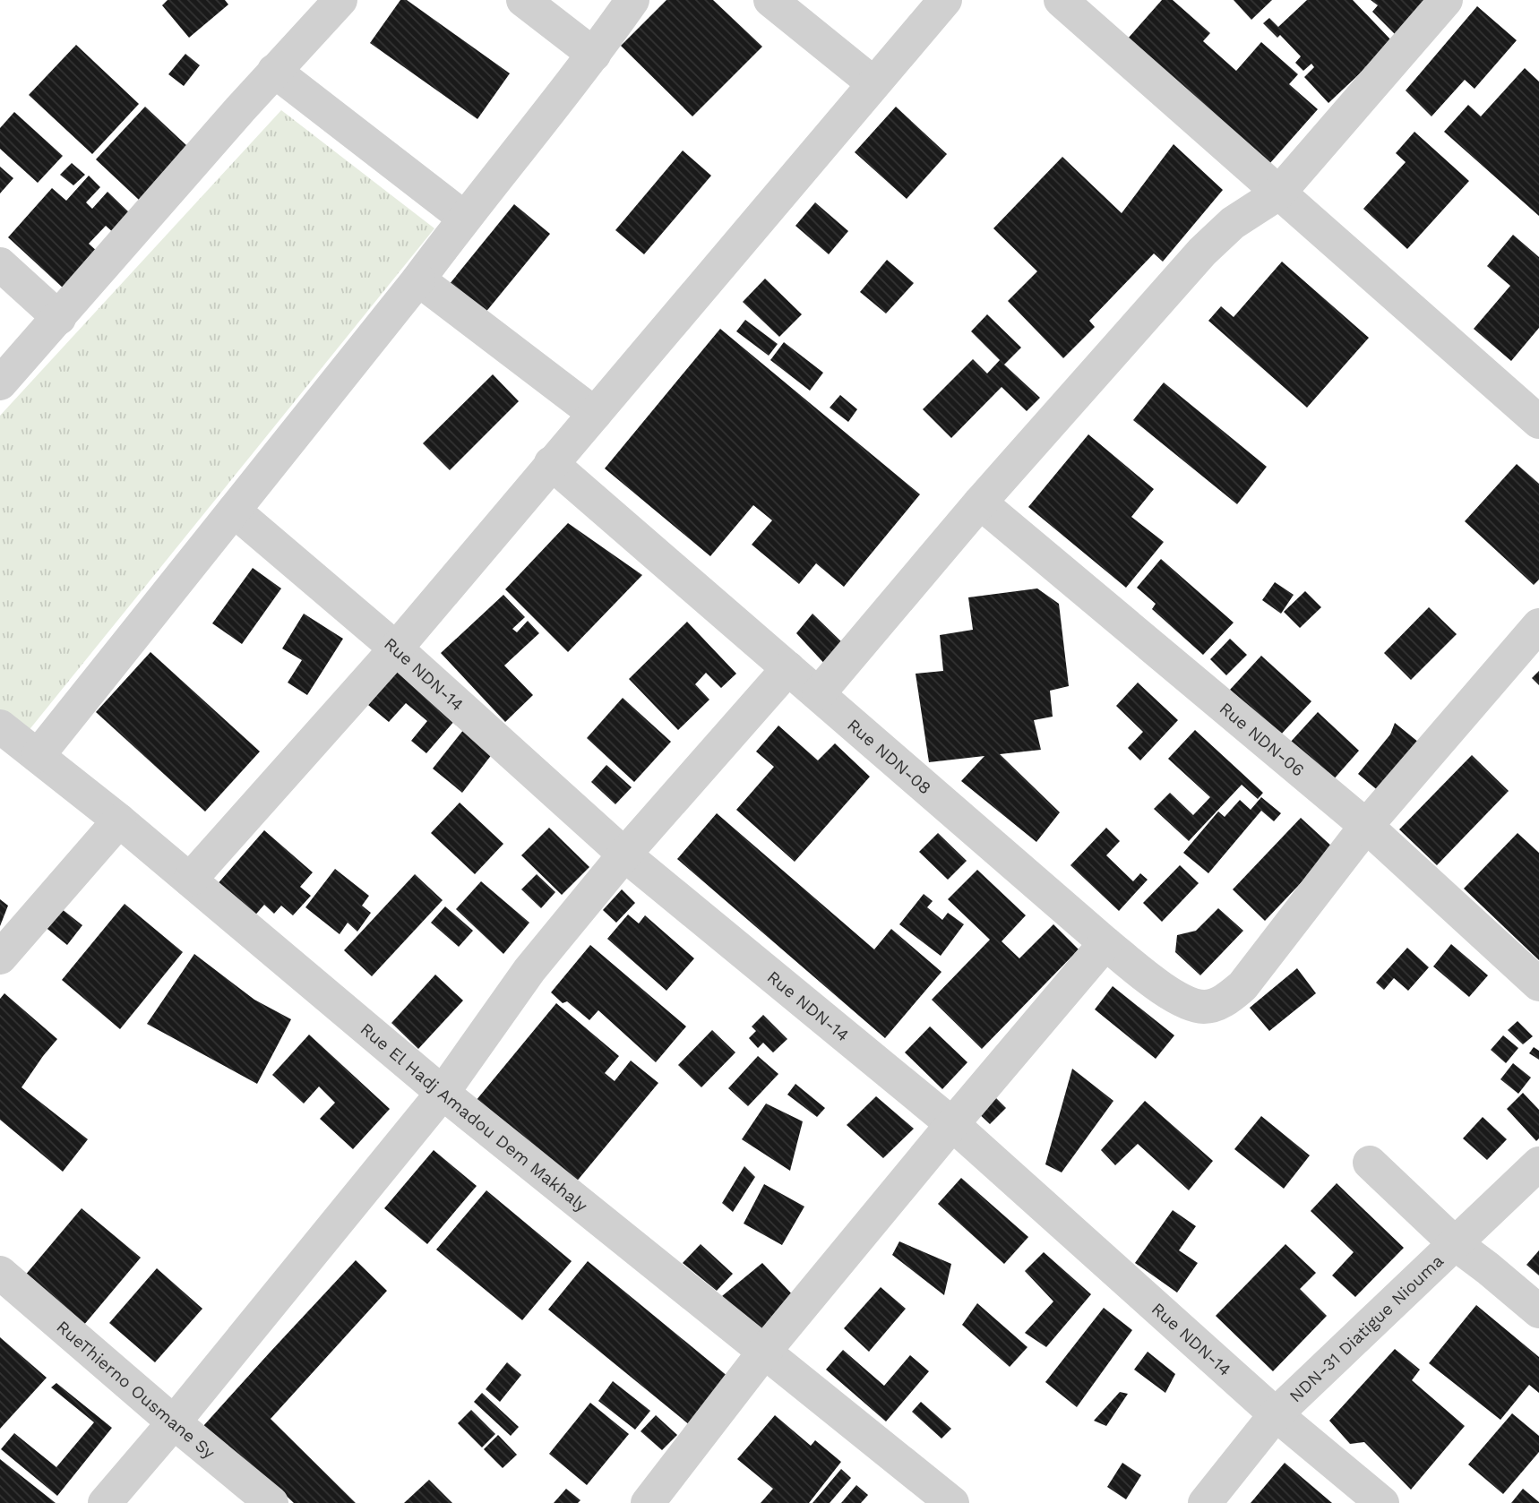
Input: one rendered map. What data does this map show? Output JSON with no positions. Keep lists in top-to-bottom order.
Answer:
{
  "streets": {
    "street": [
      "Rue NDN-14",
      "Rue NDN-06",
      "Rue NDN-08",
      "Rue El Hadj Amadou Dem Makhaly",
      "NDN-31 Diatigue Niouma",
      "RueThierno Ousmane Sy"
    ]
  },
  "crossings": [
    ["Rue NDN-14", "NDN-31 Diatigue Niouma"],
    ["Rue NDN-06", "Rue NDN-08"]
  ]
}
